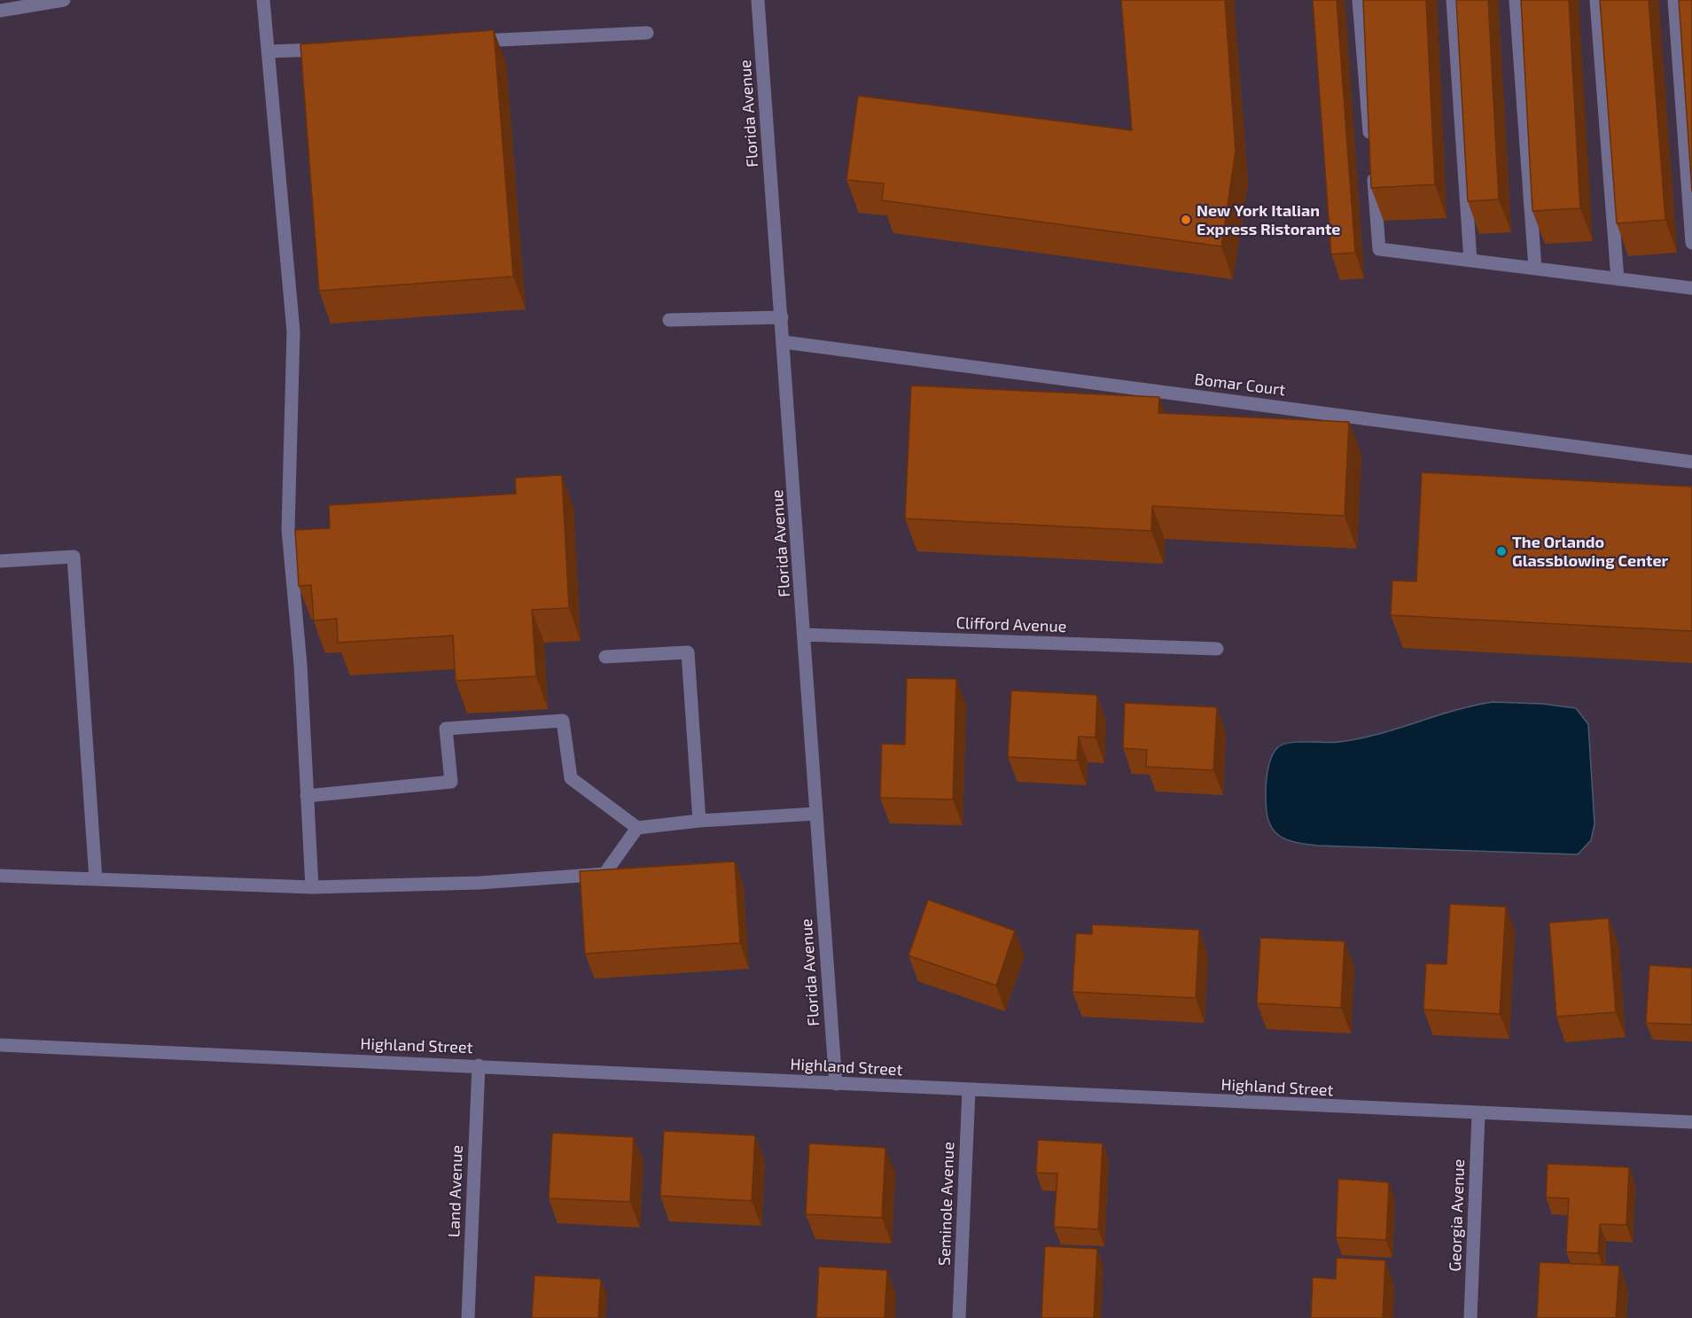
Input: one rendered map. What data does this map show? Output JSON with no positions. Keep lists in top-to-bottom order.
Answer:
{
  "streets": {
    "street": [
      "Florida Avenue",
      "Bomar Court",
      "Clifford Avenue",
      "Highland Street",
      "Land Avenue",
      "Seminole Avenue",
      "Georgia Avenue"
    ]
  },
  "crossings": [
    ["Florida Avenue", "Bomar Court"],
    ["Florida Avenue", "Clifford Avenue"],
    ["Florida Avenue", "Highland Street"],
    ["Highland Street", "Land Avenue"],
    ["Highland Street", "Seminole Avenue"],
    ["Highland Street", "Georgia Avenue"]
  ],
  "places": ["New York Italian Express Ristorante", "The Orlando Glassblowing Center"]
}
